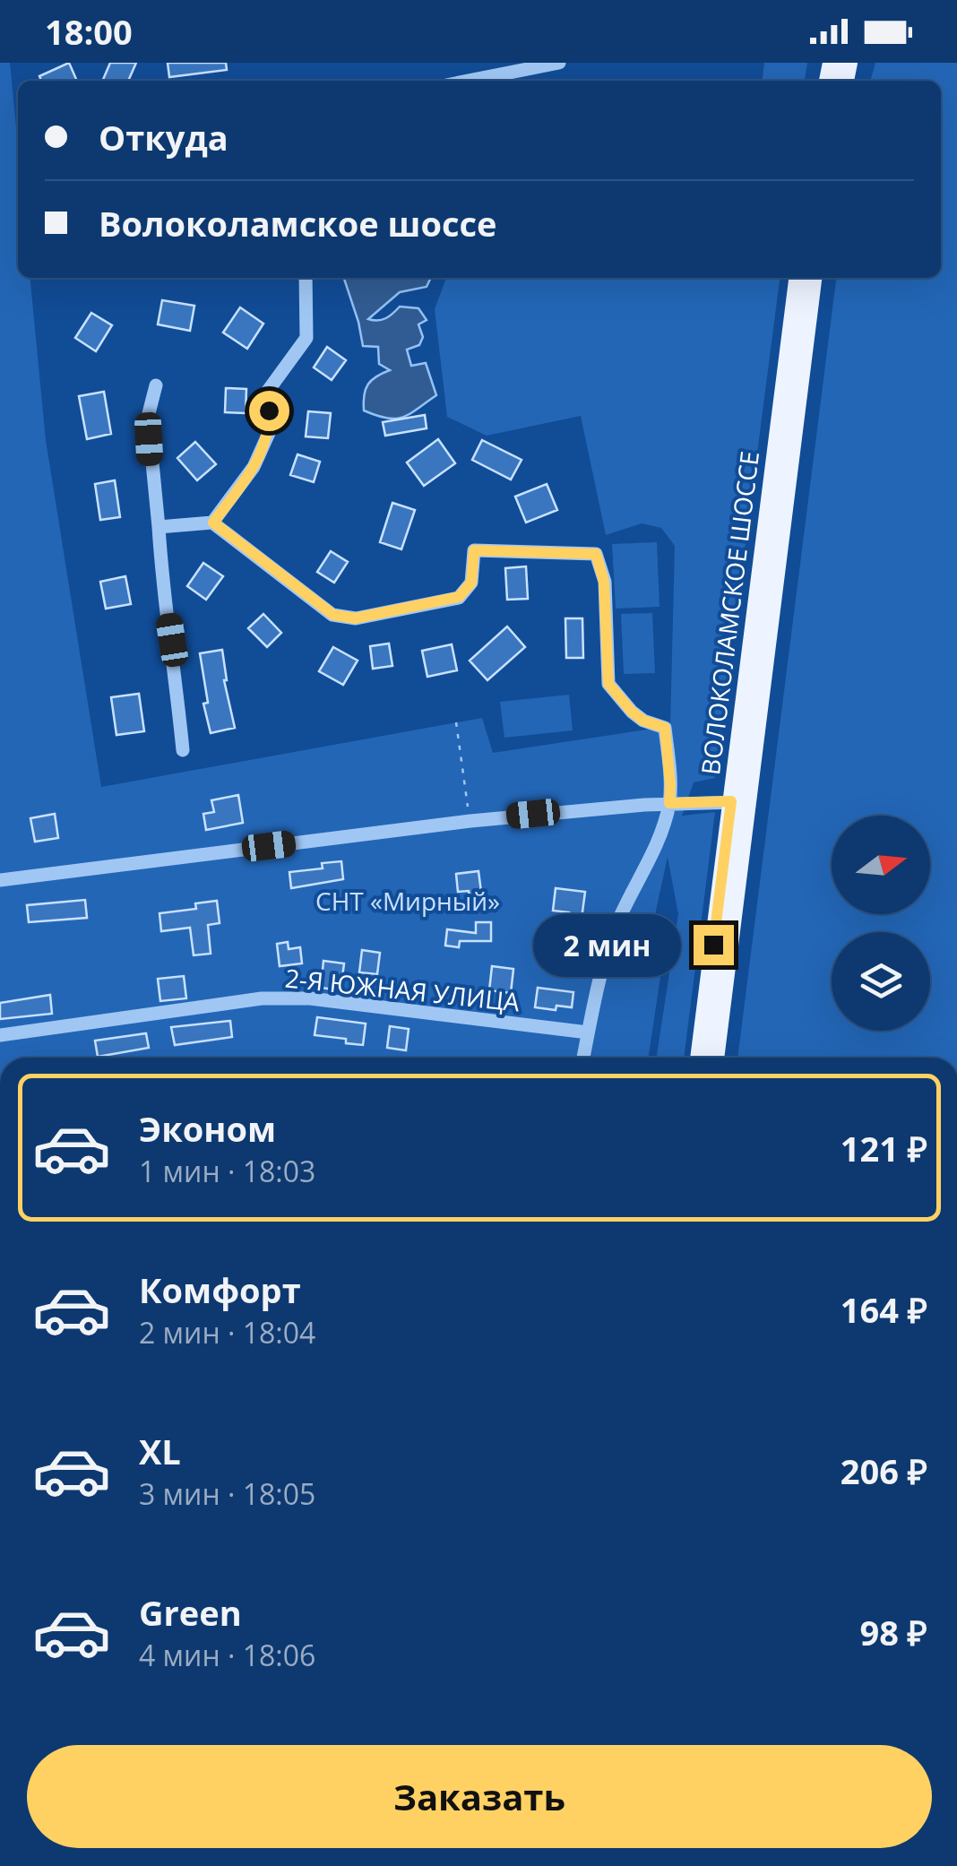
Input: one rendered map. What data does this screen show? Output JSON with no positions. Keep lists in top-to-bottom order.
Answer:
{
  "streets": {
    "main road": ["ВОЛОКОЛАМСКОЕ ШОССЕ"],
    "street": ["2-Я ЮЖНАЯ УЛИЦА"]
  },
  "parks": ["СНТ «Мирный»"],
  "north": "right",
  "page": {
    "status": "18:00",
    "banner": ["Откуда", "Волоколамское шоссе"],
    "bubble": "2 мин",
    "list": [
      {
        "name": "Эконом",
        "note": "1 мин · 18:03",
        "value": "121 ₽"
      },
      {
        "name": "Комфорт",
        "note": "2 мин · 18:04",
        "value": "164 ₽"
      },
      {
        "name": "XL",
        "note": "3 мин · 18:05",
        "value": "206 ₽"
      },
      {
        "name": "Green",
        "note": "4 мин · 18:06",
        "value": "98 ₽"
      }
    ],
    "buttons": "Заказать"
  }
}
